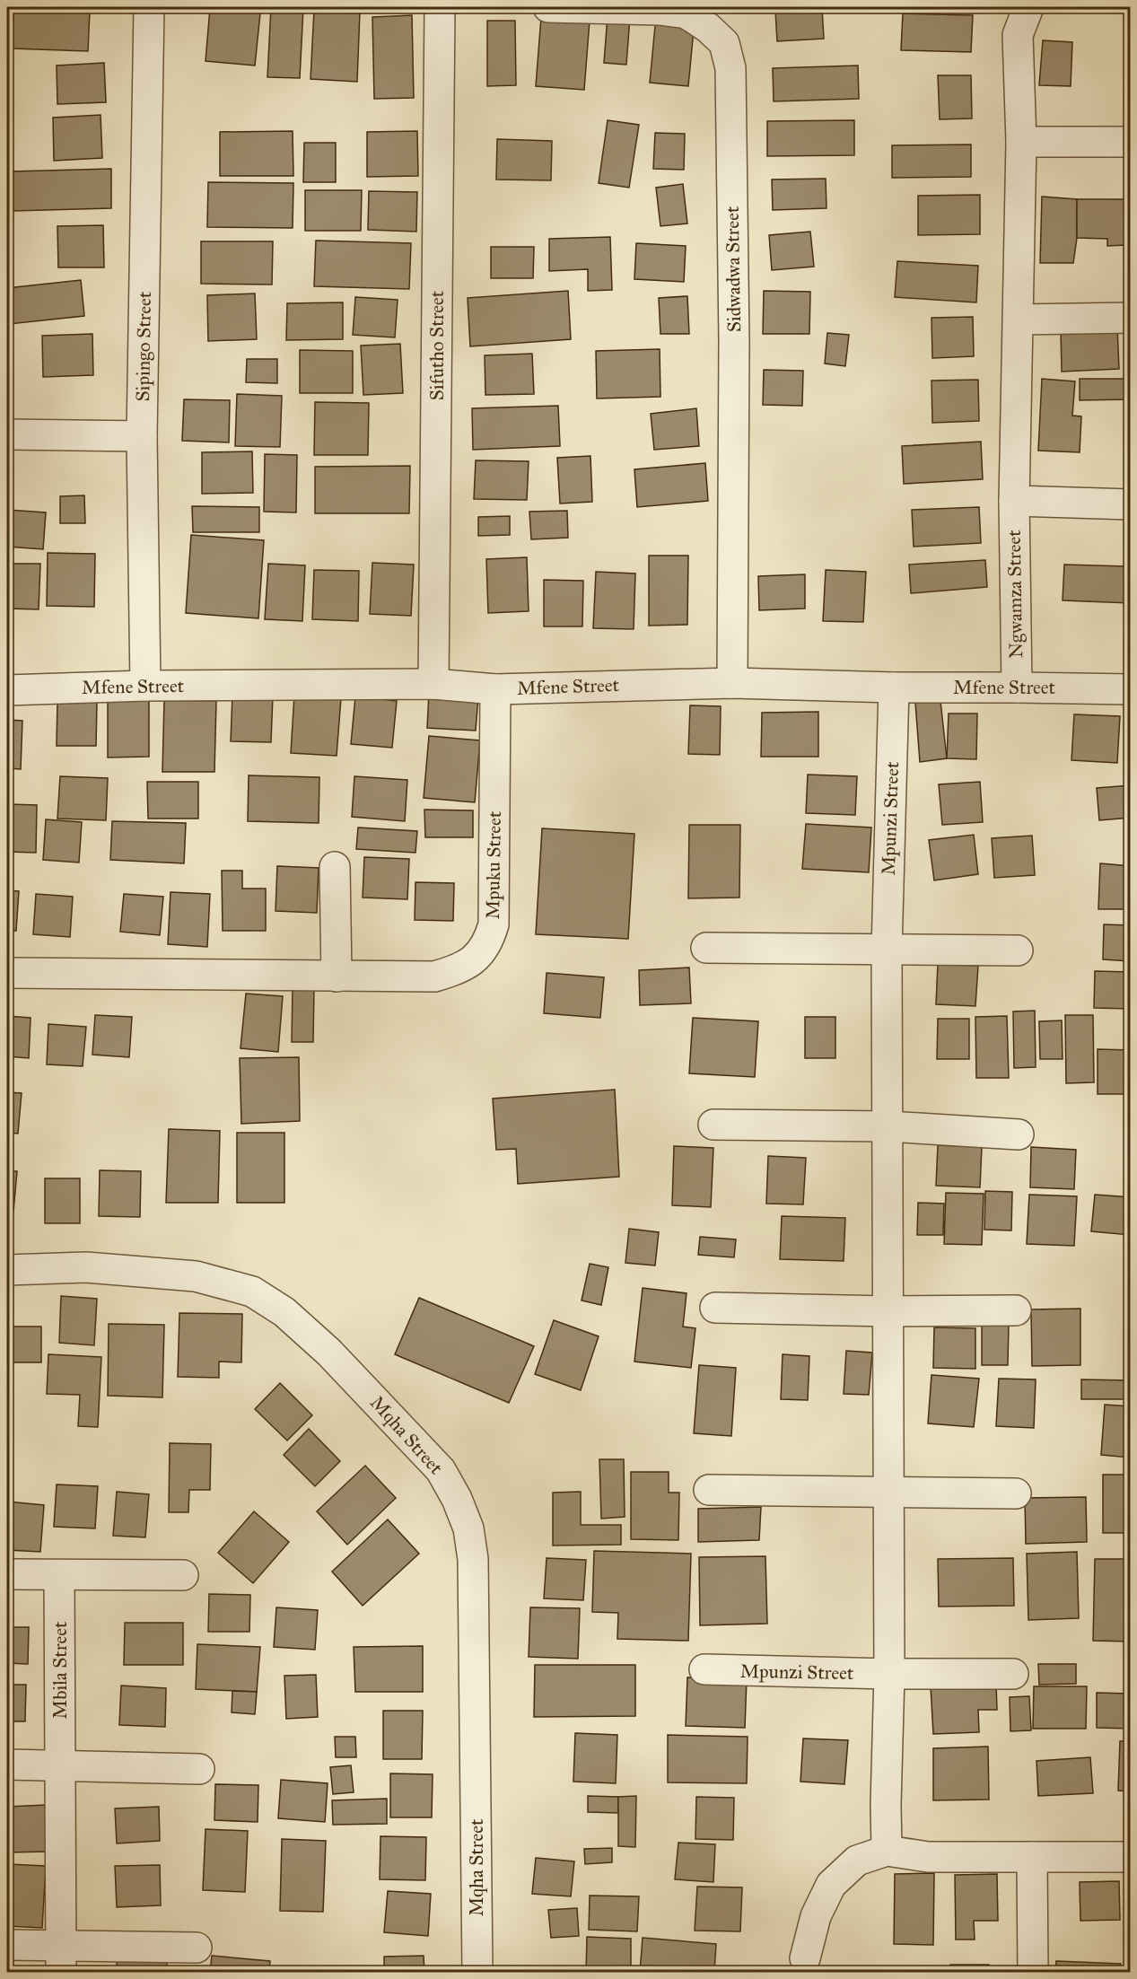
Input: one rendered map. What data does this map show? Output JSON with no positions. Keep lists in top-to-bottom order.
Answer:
{
  "streets": {
    "street": [
      "Sidwadwa Street",
      "Sifutho Street",
      "Sipingo Street",
      "Ngwamza Street",
      "Mfene Street",
      "Mpunzi Street",
      "Mpuku Street",
      "Mqha Street",
      "Mbila Street"
    ]
  },
  "crossings": [
    ["Sidwadwa Street", "Mfene Street"],
    ["Sifutho Street", "Mfene Street"],
    ["Sipingo Street", "Mfene Street"],
    ["Ngwamza Street", "Mfene Street"],
    ["Mfene Street", "Mpunzi Street"],
    ["Mfene Street", "Mpuku Street"]
  ]
}
